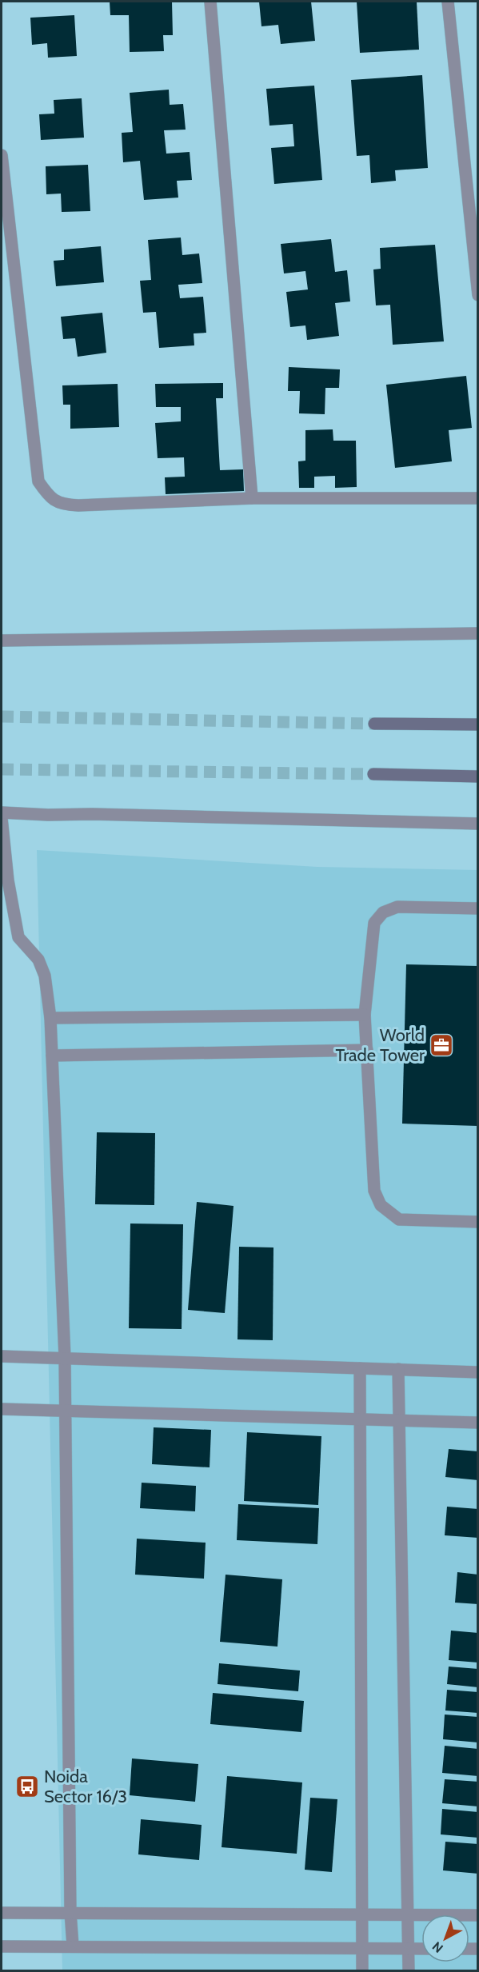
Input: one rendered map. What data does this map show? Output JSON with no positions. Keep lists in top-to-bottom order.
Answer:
{
  "places": {
    "office": ["World Trade Tower"],
    "bus stop": ["Noida Sector 16/3"]
  },
  "north": "bottom left"
}
